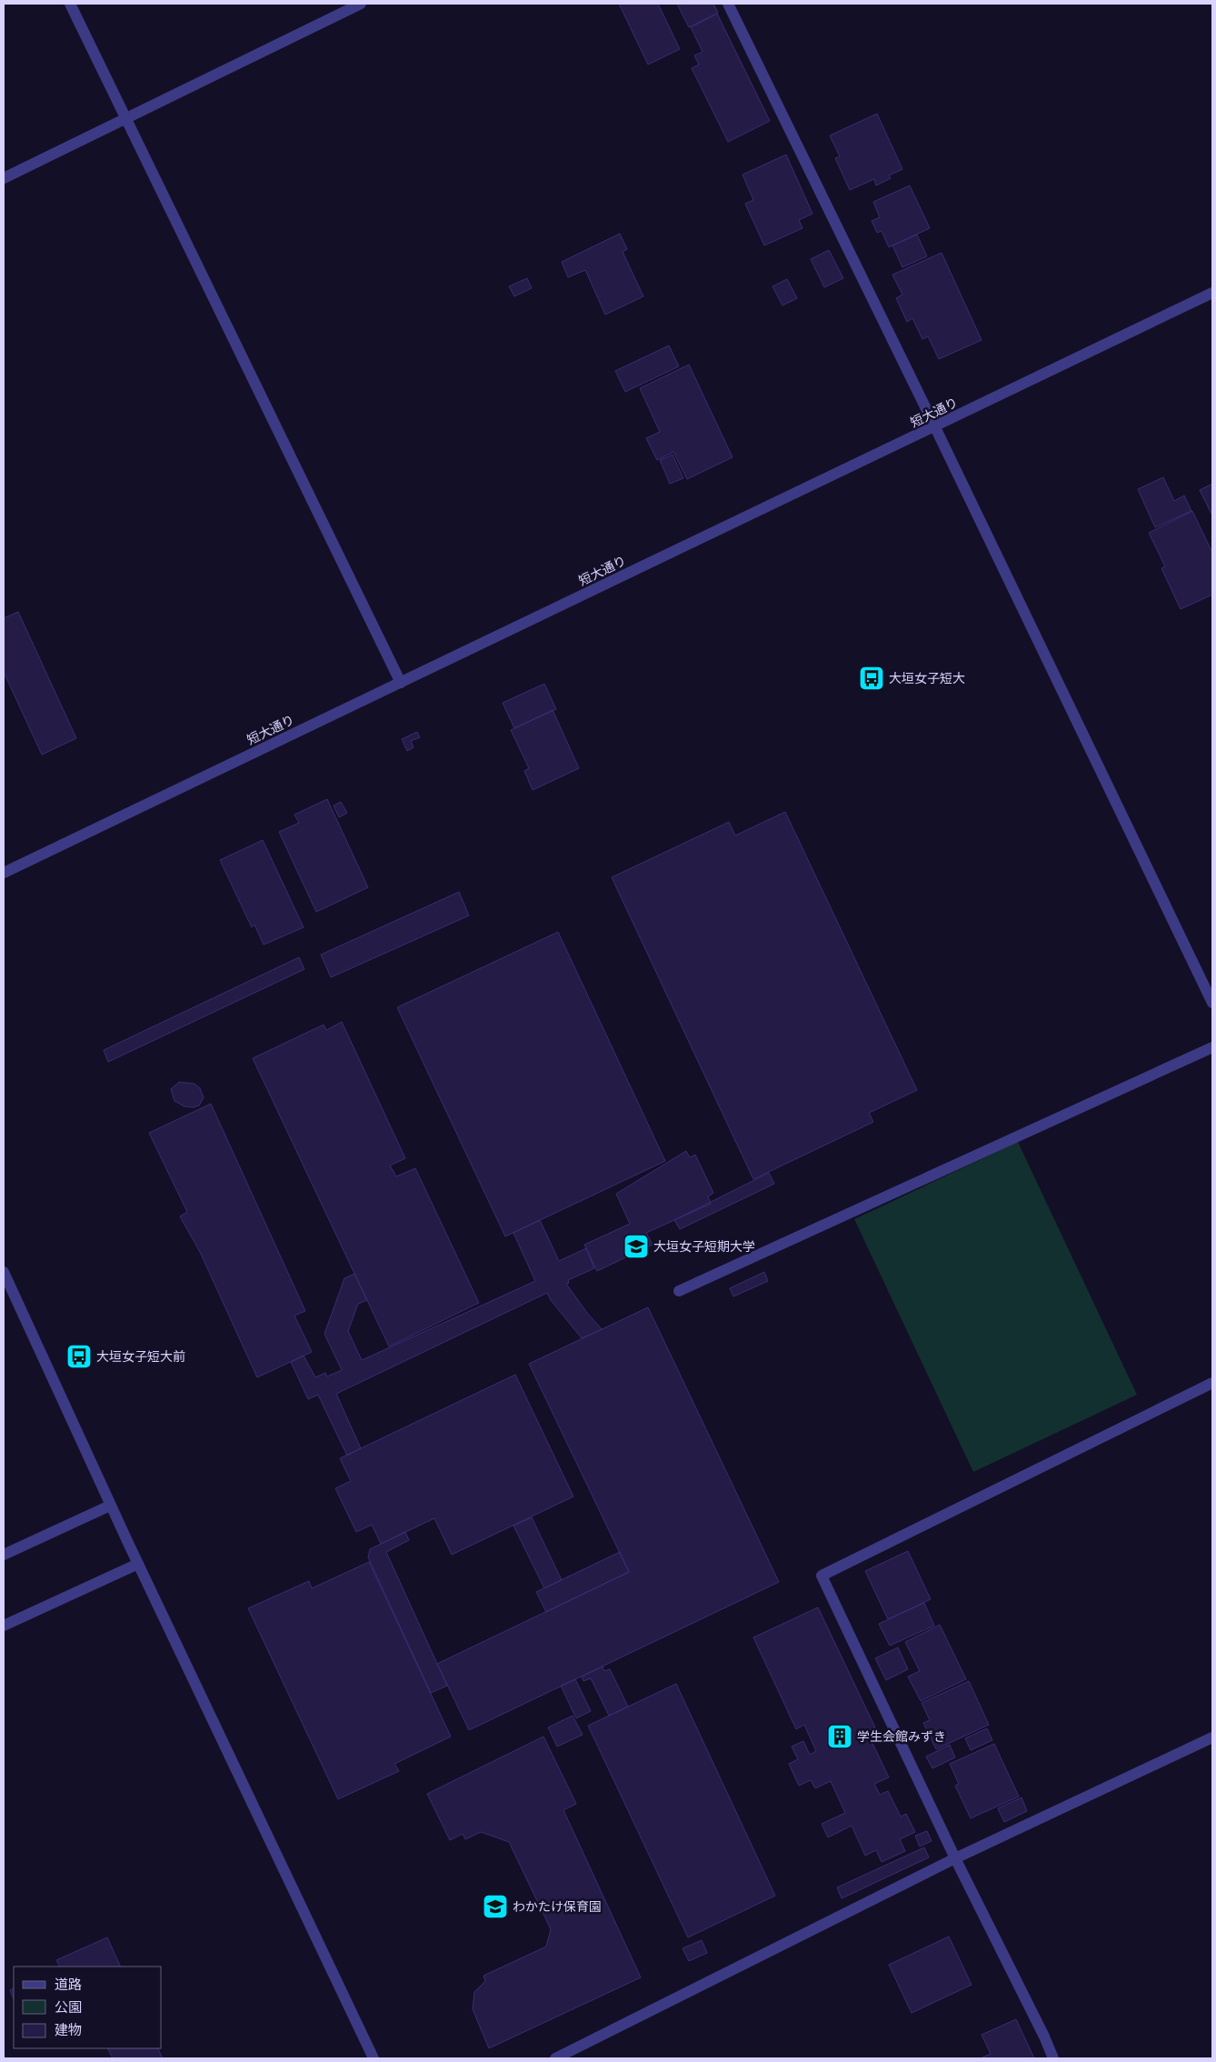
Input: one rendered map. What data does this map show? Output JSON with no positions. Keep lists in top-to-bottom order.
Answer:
{
  "streets": {
    "street": ["短大通り"]
  },
  "places": {
    "bus stop": ["大垣女子短大", "大垣女子短大前"],
    "school or university": ["大垣女子短期大学", "わかたけ保育園"],
    "building": ["学生会館みずき"]
  },
  "legend": ["道路", "公園", "建物"]
}
